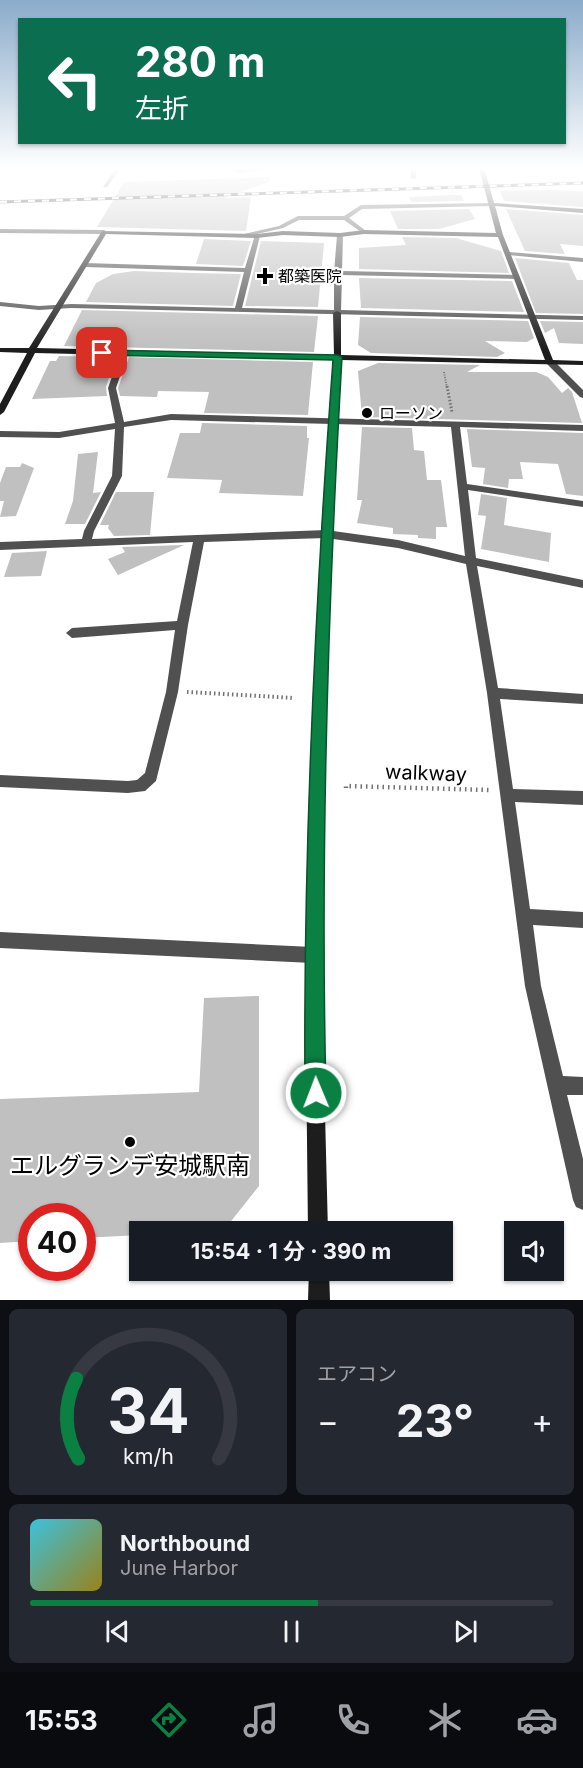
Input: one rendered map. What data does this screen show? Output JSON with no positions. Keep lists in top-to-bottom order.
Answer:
{
  "streets": {
    "path": ["walkway"]
  },
  "places": {
    "health": ["都築医院"],
    "other": ["ローソン", "エルグランデ安城駅南"]
  },
  "page": {
    "turn": ["280 m", "左折"],
    "limit": "40",
    "trip": "15:54 · 1 分 · 390 m",
    "tile": "エアコン",
    "heat": ["−", "23°", "+"],
    "song": ["Northbound", "June Harbor"],
    "tabs": "15:53",
    "gauge": ["34", "km/h"]
  }
}
